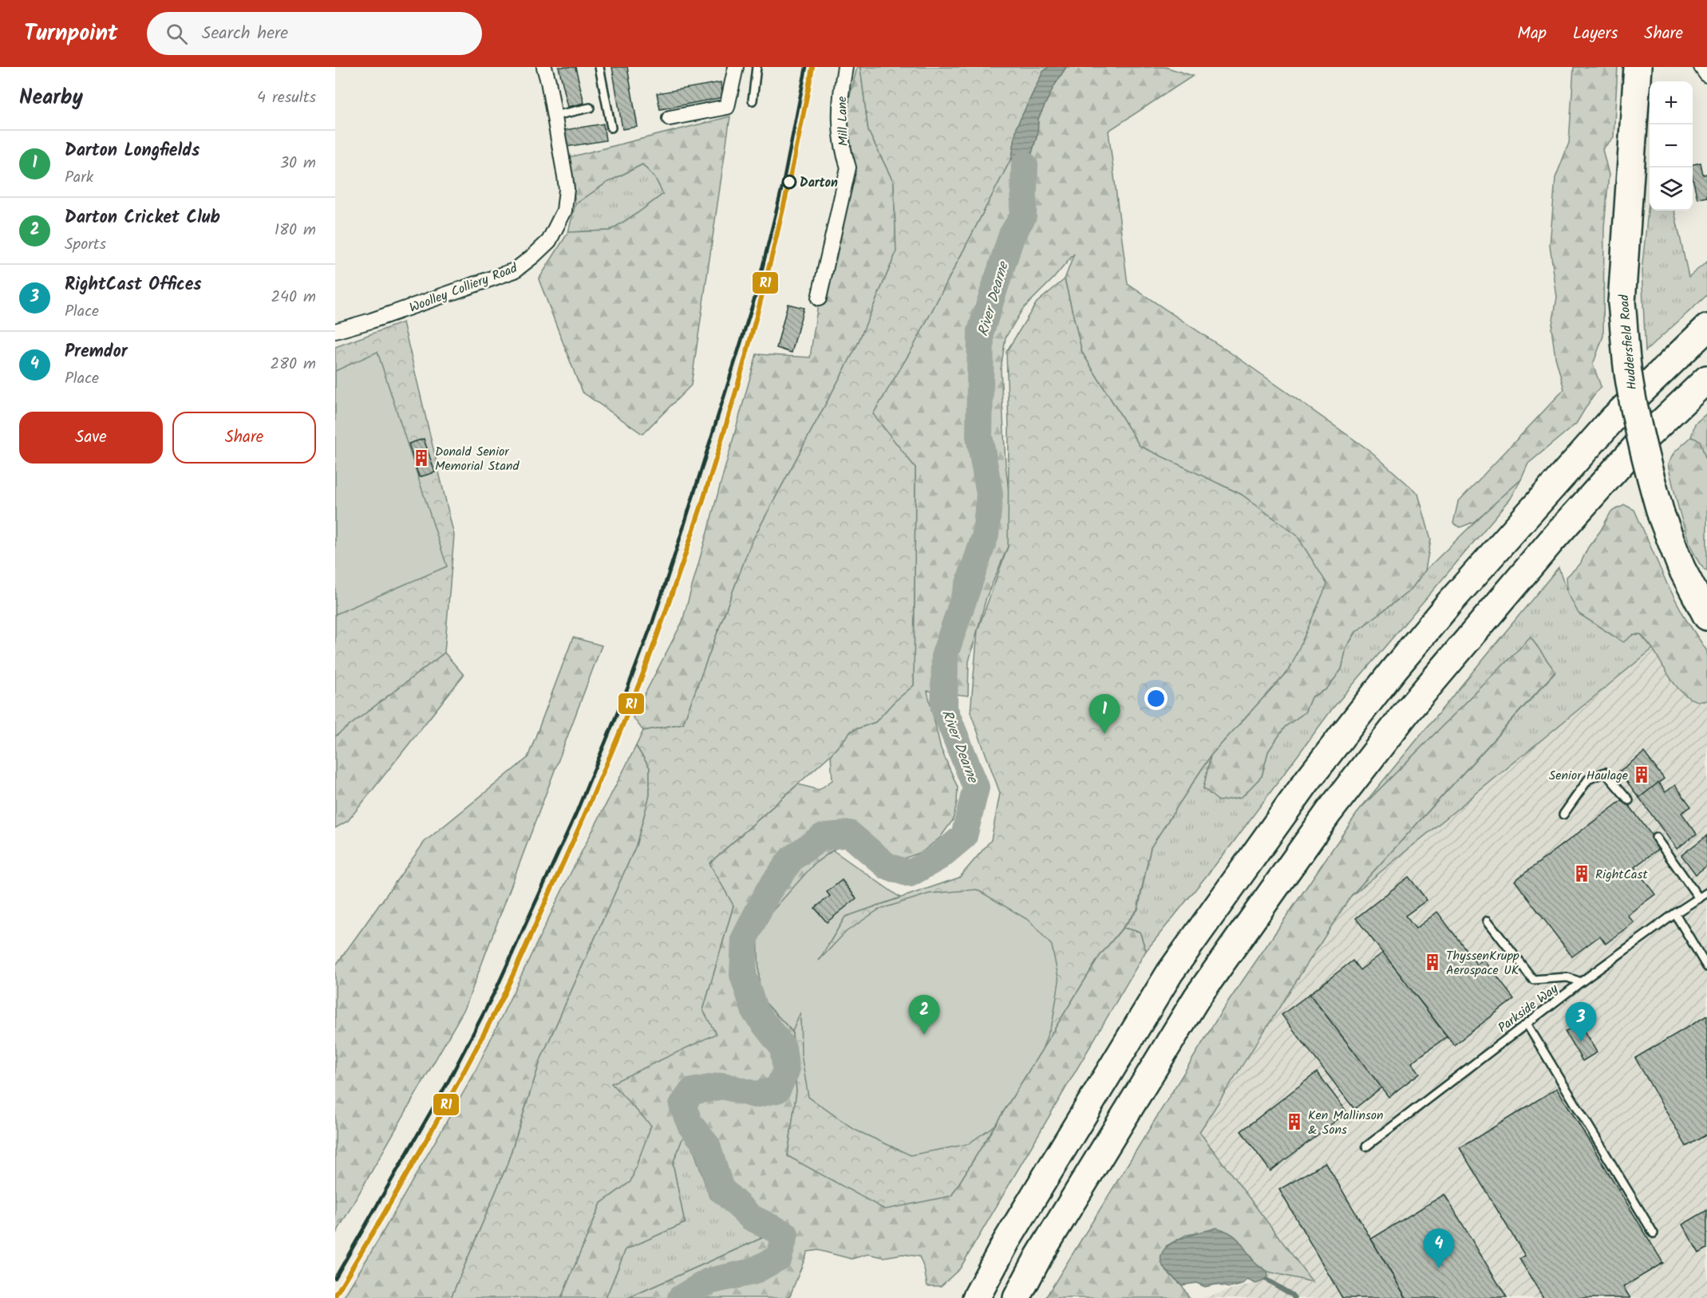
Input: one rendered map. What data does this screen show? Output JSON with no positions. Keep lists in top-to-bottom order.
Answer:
{
  "streets": {
    "highway": ["Huddersfield Road"],
    "street": ["Mill Lane", "Woolley Colliery Road"],
    "lane": ["Parkside Way"]
  },
  "water": ["River Dearne"],
  "places": {
    "other": ["Darton"],
    "building": [
      "Donald Senior Memorial Stand",
      "Senior Haulage",
      "RightCast",
      "ThyssenKrupp Aerospace UK",
      "Ken Mallinson & Sons"
    ]
  },
  "lines": ["transit line R1"],
  "page": {
    "header": "Turnpoint",
    "search": "Search here",
    "nav": ["Map", "Layers", "Share"],
    "heading": ["Nearby", "4 results"],
    "map_buttons": ["+", "−"],
    "list": [
      {
        "mark": "1",
        "name": "Darton Longfields",
        "note": "Park",
        "value": "30 m"
      },
      {
        "mark": "2",
        "name": "Darton Cricket Club",
        "note": "Sports",
        "value": "180 m"
      },
      {
        "mark": "3",
        "name": "RightCast Offices",
        "note": "Place",
        "value": "240 m"
      },
      {
        "mark": "4",
        "name": "Premdor",
        "note": "Place",
        "value": "280 m"
      }
    ],
    "buttons": ["Save", "Share"],
    "pins": [
      "1",
      "2",
      "3",
      "4"
    ]
  }
}
